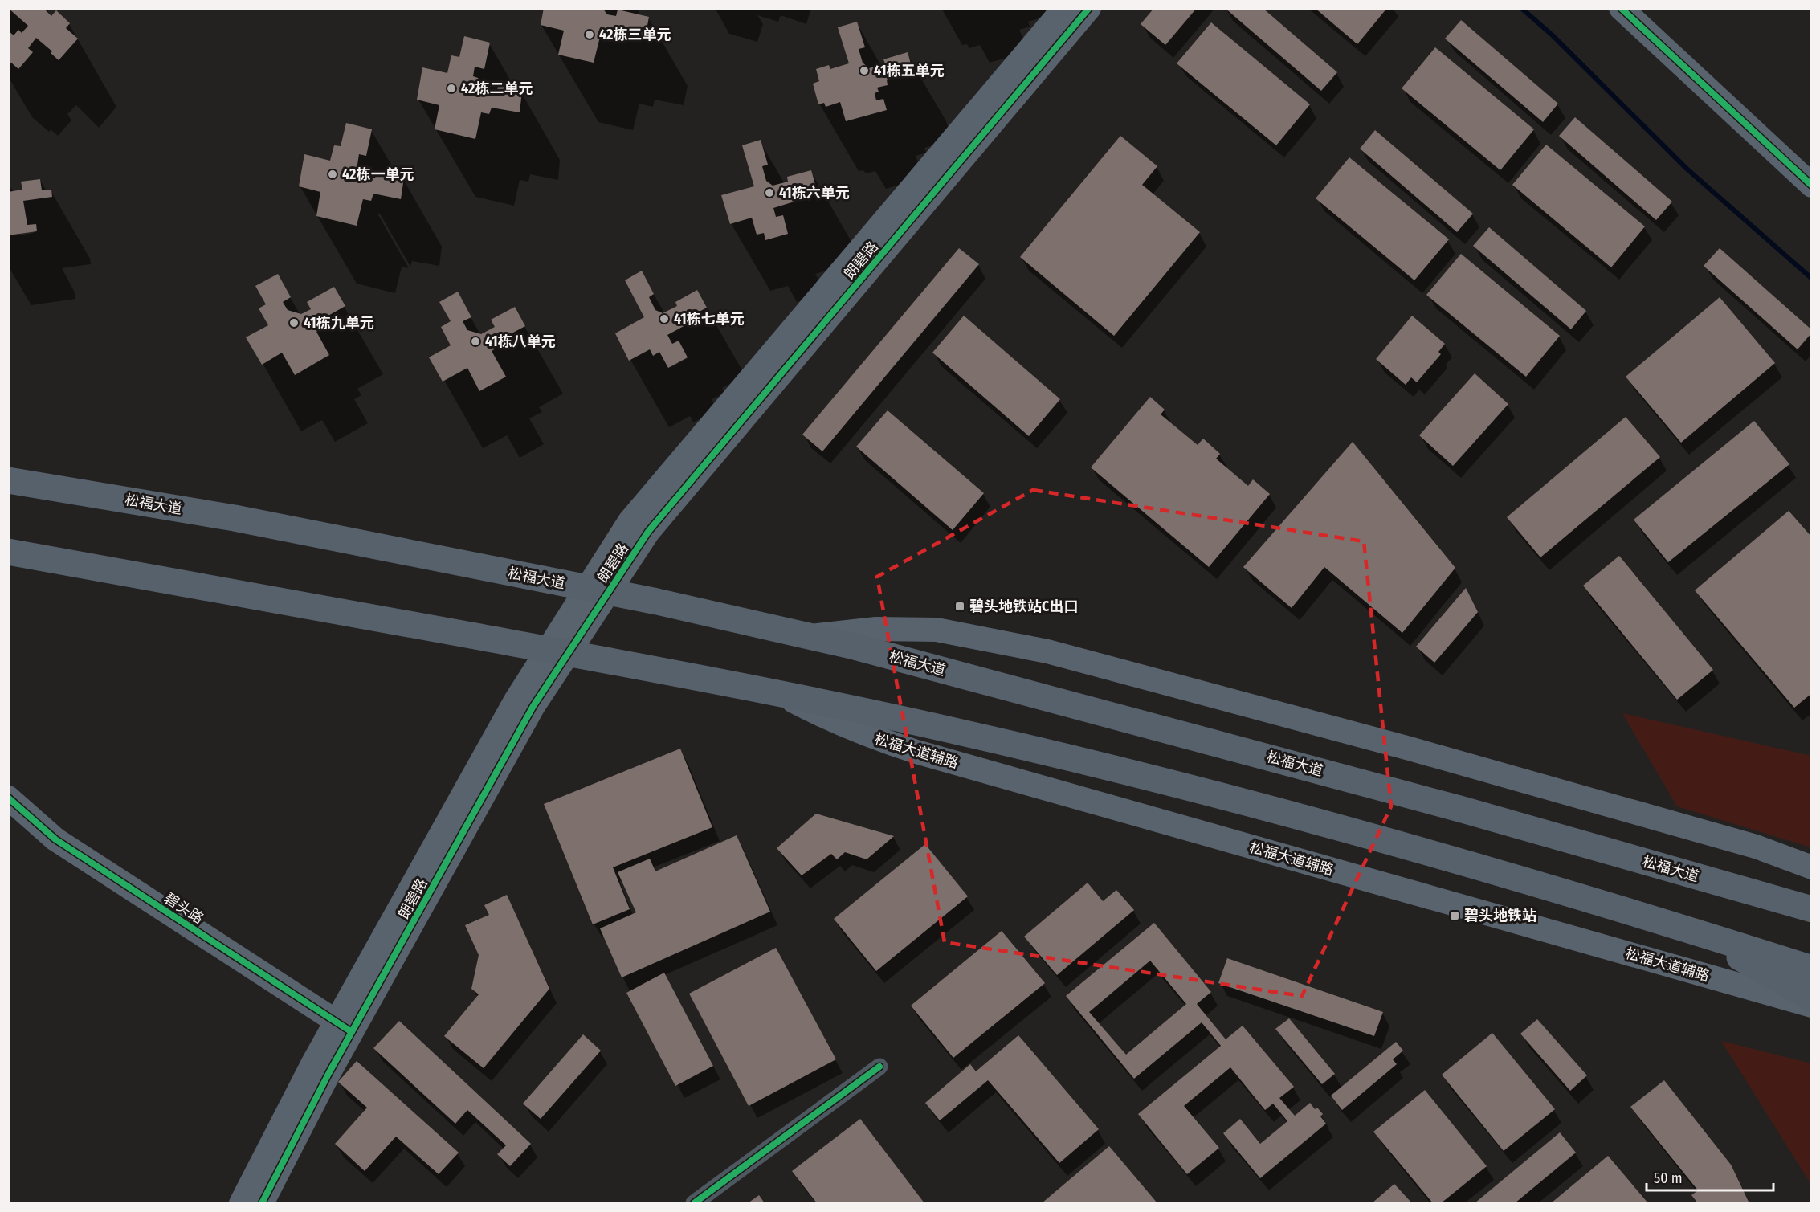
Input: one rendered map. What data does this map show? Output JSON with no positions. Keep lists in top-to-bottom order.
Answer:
{
  "streets": {
    "main road": ["松福大道"],
    "street": ["朗碧路", "松福大道辅路", "碧头路"]
  },
  "crossings": [
    ["朗碧路", "松福大道"],
    ["朗碧路", "碧头路"]
  ],
  "places": {
    "other": [
      "42栋三单元",
      "41栋五单元",
      "42栋二单元",
      "42栋一单元",
      "41栋六单元",
      "41栋七单元",
      "41栋九单元",
      "41栋八单元"
    ],
    "transit": ["碧头地铁站C出口", "碧头地铁站"]
  },
  "scale_bar": "50 m"
}
